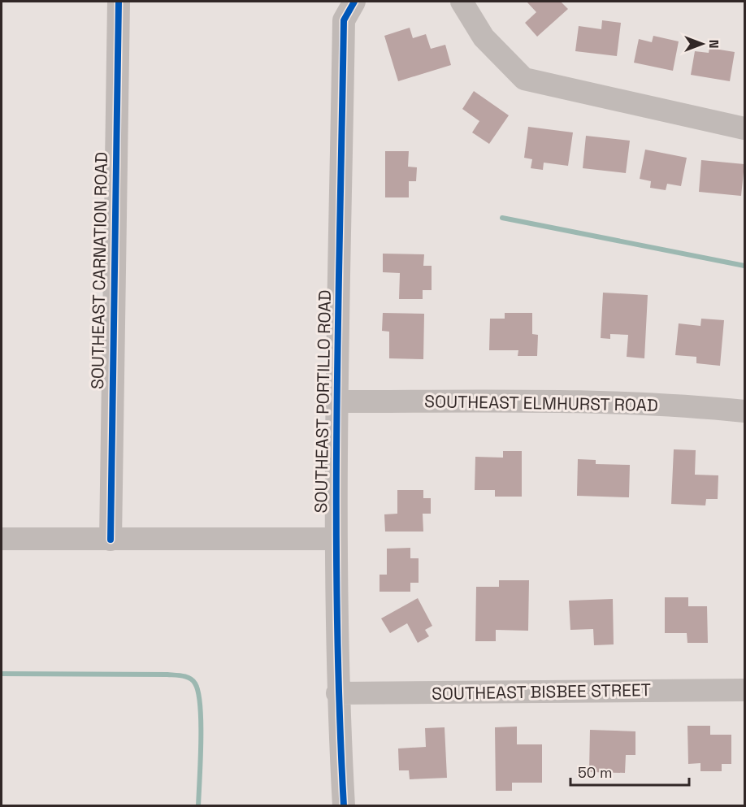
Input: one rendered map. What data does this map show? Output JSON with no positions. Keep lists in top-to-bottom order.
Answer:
{
  "streets": {
    "street": [
      "SOUTHEAST CARNATION ROAD",
      "SOUTHEAST PORTILLO ROAD",
      "SOUTHEAST ELMHURST ROAD",
      "SOUTHEAST BISBEE STREET"
    ]
  },
  "crossings": [
    ["SOUTHEAST PORTILLO ROAD", "SOUTHEAST ELMHURST ROAD"],
    ["SOUTHEAST PORTILLO ROAD", "SOUTHEAST BISBEE STREET"]
  ],
  "scale_bar": "50 m",
  "north": "right"
}
